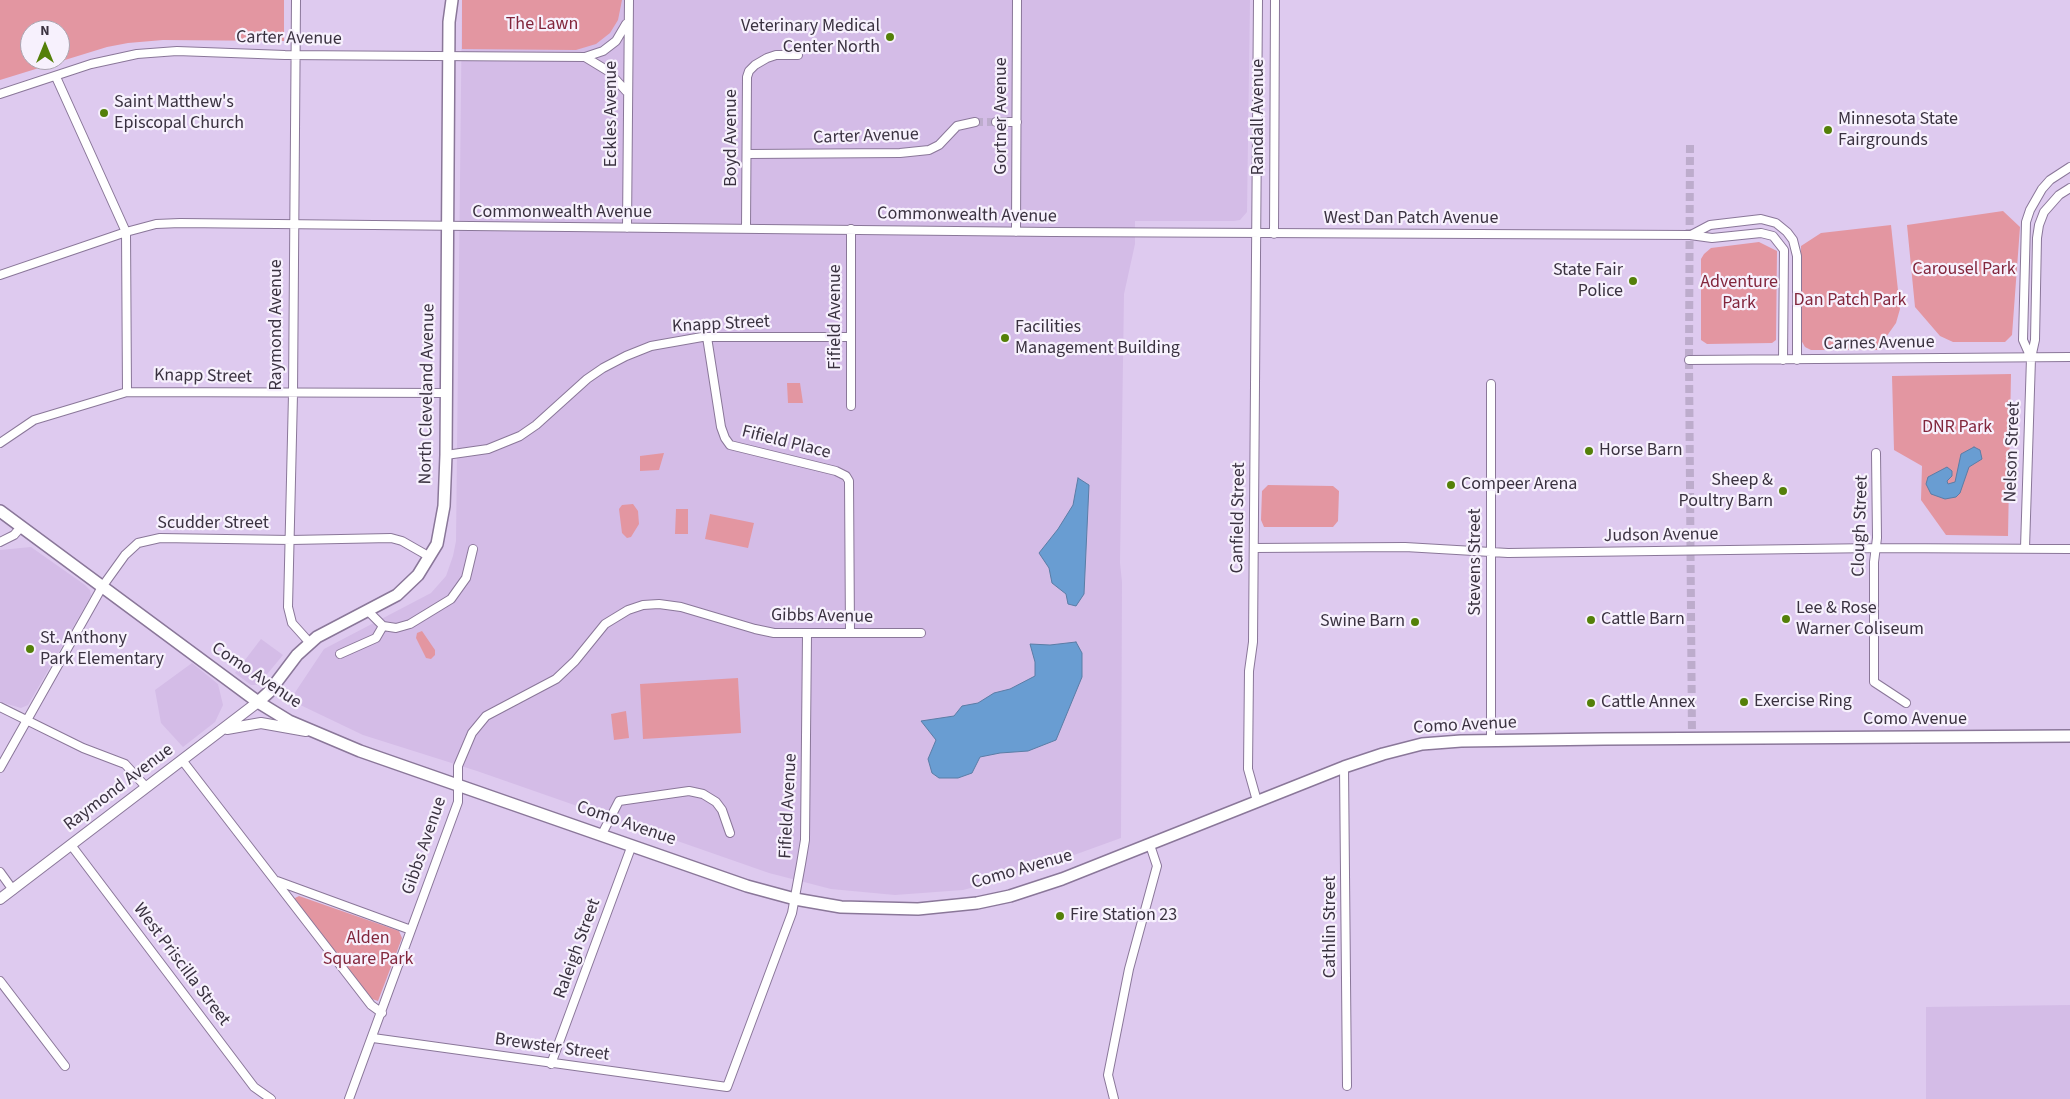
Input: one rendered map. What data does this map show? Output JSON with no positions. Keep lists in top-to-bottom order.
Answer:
{
  "streets": {
    "main road": ["North Cleveland Avenue", "Como Avenue"],
    "street": [
      "Carter Avenue",
      "Eckles Avenue",
      "Gortner Avenue",
      "Randall Avenue",
      "Boyd Avenue",
      "Commonwealth Avenue",
      "West Dan Patch Avenue",
      "Fifield Avenue",
      "Raymond Avenue",
      "Knapp Street",
      "Carnes Avenue",
      "Fifield Place",
      "Nelson Street",
      "Canfield Street",
      "Scudder Street",
      "Clough Street",
      "Judson Avenue",
      "Stevens Street",
      "Gibbs Avenue",
      "Cathlin Street",
      "Raleigh Street",
      "West Priscilla Street",
      "Brewster Street"
    ]
  },
  "crossings": [
    ["Carter Avenue", "Eckles Avenue"],
    ["Carter Avenue", "Boyd Avenue"],
    ["Carter Avenue", "Raymond Avenue"],
    ["Carter Avenue", "North Cleveland Avenue"],
    ["Eckles Avenue", "Commonwealth Avenue"],
    ["Gortner Avenue", "Commonwealth Avenue"],
    ["Randall Avenue", "West Dan Patch Avenue"],
    ["Randall Avenue", "Canfield Street"],
    ["Boyd Avenue", "Commonwealth Avenue"],
    ["Commonwealth Avenue", "West Dan Patch Avenue"],
    ["Commonwealth Avenue", "Fifield Avenue"],
    ["Commonwealth Avenue", "Raymond Avenue"],
    ["Commonwealth Avenue", "North Cleveland Avenue"],
    ["West Dan Patch Avenue", "Carnes Avenue"],
    ["West Dan Patch Avenue", "Canfield Street"],
    ["Fifield Avenue", "Knapp Street"],
    ["Fifield Avenue", "Gibbs Avenue"],
    ["Fifield Avenue", "Como Avenue"],
    ["Fifield Avenue", "Brewster Street"],
    ["Raymond Avenue", "Knapp Street"],
    ["Raymond Avenue", "North Cleveland Avenue"],
    ["Raymond Avenue", "Scudder Street"],
    ["Raymond Avenue", "Como Avenue"],
    ["Raymond Avenue", "West Priscilla Street"],
    ["Knapp Street", "North Cleveland Avenue"],
    ["Knapp Street", "Fifield Place"],
    ["Carnes Avenue", "Nelson Street"],
    ["North Cleveland Avenue", "Scudder Street"],
    ["North Cleveland Avenue", "Como Avenue"],
    ["Fifield Place", "Gibbs Avenue"],
    ["Nelson Street", "Judson Avenue"],
    ["Canfield Street", "Judson Avenue"],
    ["Canfield Street", "Como Avenue"],
    ["Scudder Street", "Como Avenue"],
    ["Clough Street", "Judson Avenue"],
    ["Judson Avenue", "Stevens Street"],
    ["Stevens Street", "Como Avenue"],
    ["Gibbs Avenue", "Como Avenue"],
    ["Gibbs Avenue", "Brewster Street"],
    ["Como Avenue", "Cathlin Street"],
    ["Como Avenue", "Raleigh Street"],
    ["Raleigh Street", "Brewster Street"]
  ],
  "parks": [
    "The Lawn",
    "Carousel Park",
    "Adventure Park",
    "Dan Patch Park",
    "DNR Park",
    "Alden Square Park"
  ],
  "places": [
    "Veterinary Medical Center North",
    "Saint Matthew's Episcopal Church",
    "Minnesota State Fairgrounds",
    "State Fair Police",
    "Facilities Management Building",
    "Horse Barn",
    "Compeer Arena",
    "Sheep & Poultry Barn",
    "Lee & Rose Warner Coliseum",
    "Cattle Barn",
    "Swine Barn",
    "St. Anthony Park Elementary",
    "Exercise Ring",
    "Cattle Annex",
    "Fire Station 23"
  ],
  "north": "top"
}
